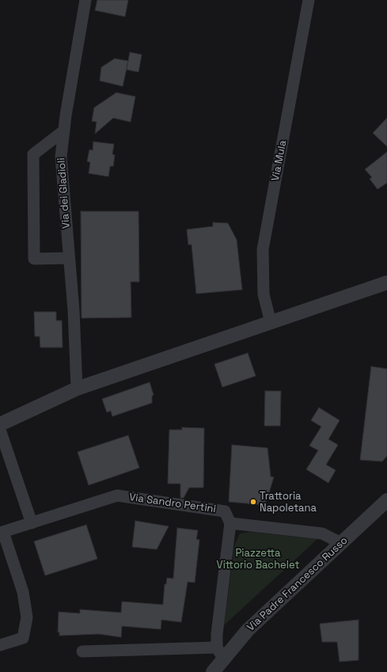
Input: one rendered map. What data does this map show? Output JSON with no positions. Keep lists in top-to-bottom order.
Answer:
{
  "streets": {
    "street": [
      "Via Mula",
      "Via dei Gladioli",
      "Via Sandro Pertini",
      "Via Padre Francesco Russo"
    ]
  },
  "parks": ["Piazzetta Vittorio Bachelet"],
  "places": ["Trattoria Napoletana"]
}
